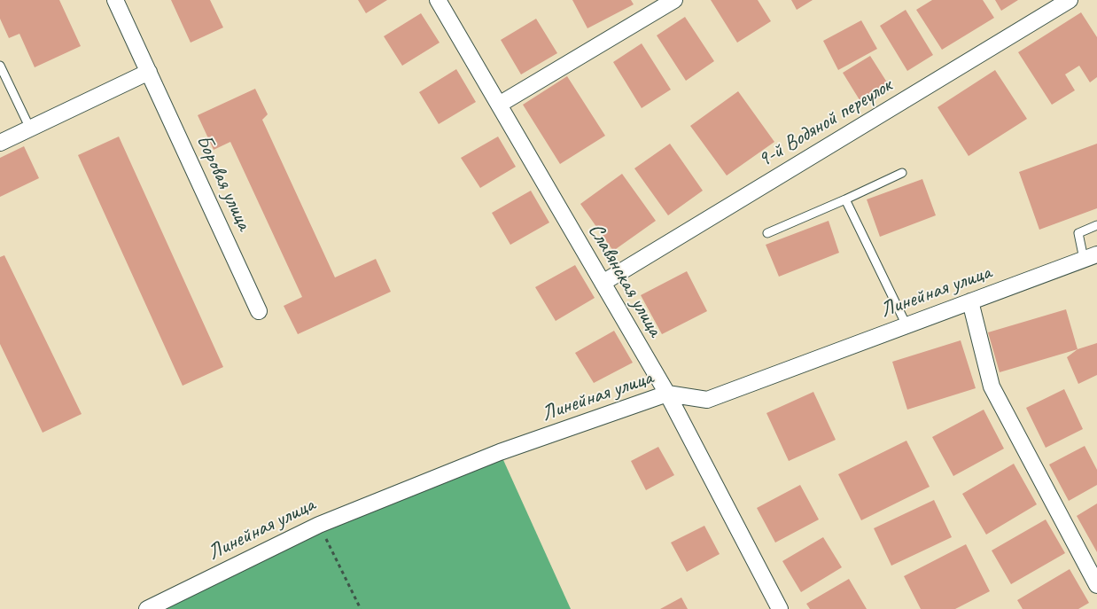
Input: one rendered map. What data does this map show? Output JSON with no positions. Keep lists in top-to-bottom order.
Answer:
{
  "streets": {
    "street": [
      "9-й Водяной переулок",
      "Боровая улица",
      "Славянская улица",
      "Линейная улица"
    ]
  },
  "crossings": [
    ["9-й Водяной переулок", "Славянская улица"],
    ["Славянская улица", "Линейная улица"]
  ]
}
